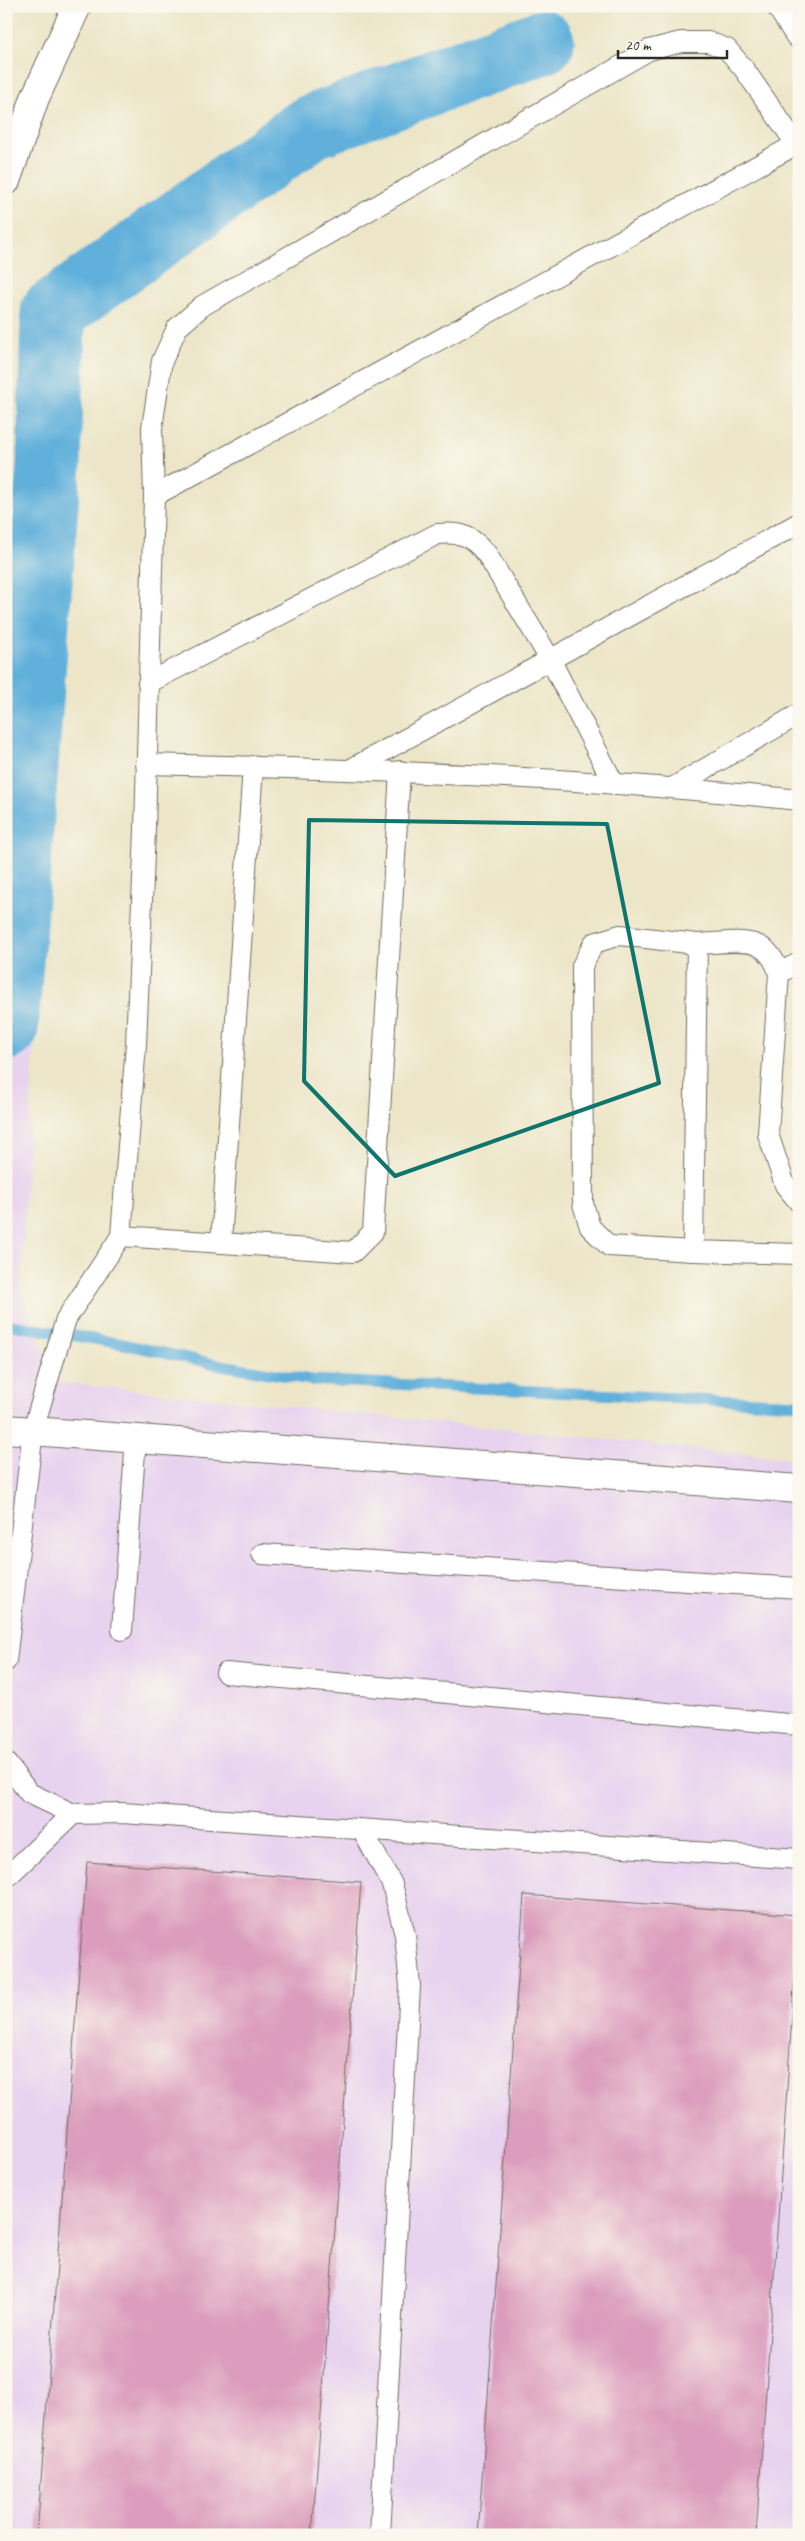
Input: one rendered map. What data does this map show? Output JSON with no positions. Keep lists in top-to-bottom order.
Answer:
{
  "scale_bar": "20 m"
}
